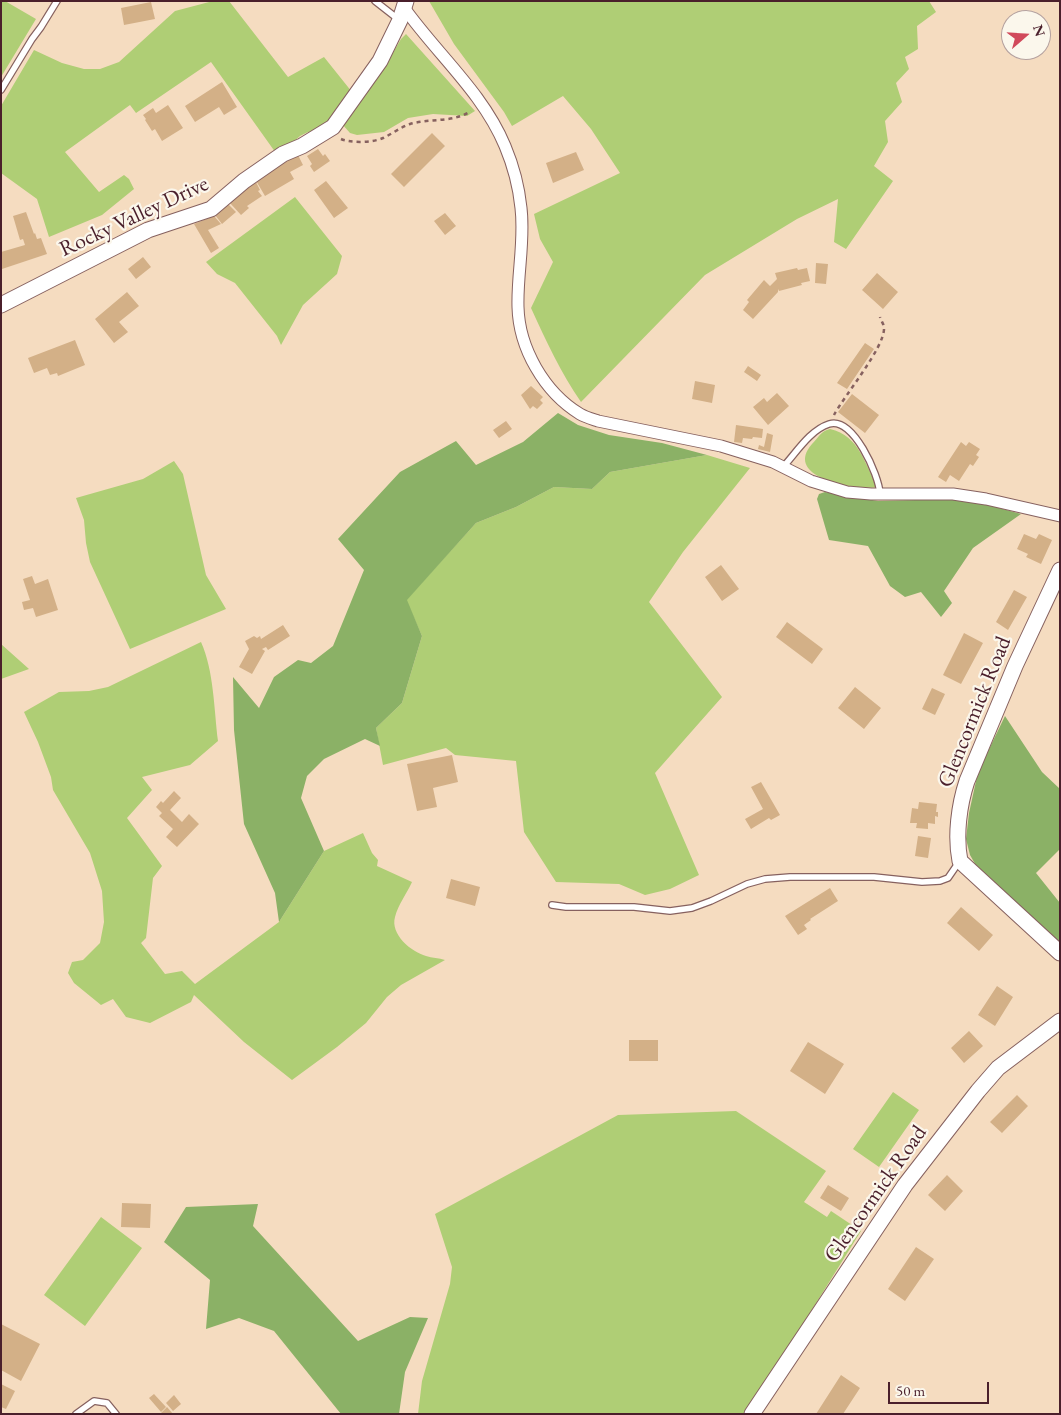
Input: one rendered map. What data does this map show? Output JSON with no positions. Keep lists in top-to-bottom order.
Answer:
{
  "streets": {
    "street": ["Rocky Valley Drive", "Glencormick Road"]
  },
  "scale_bar": "50 m",
  "north": "right"
}
